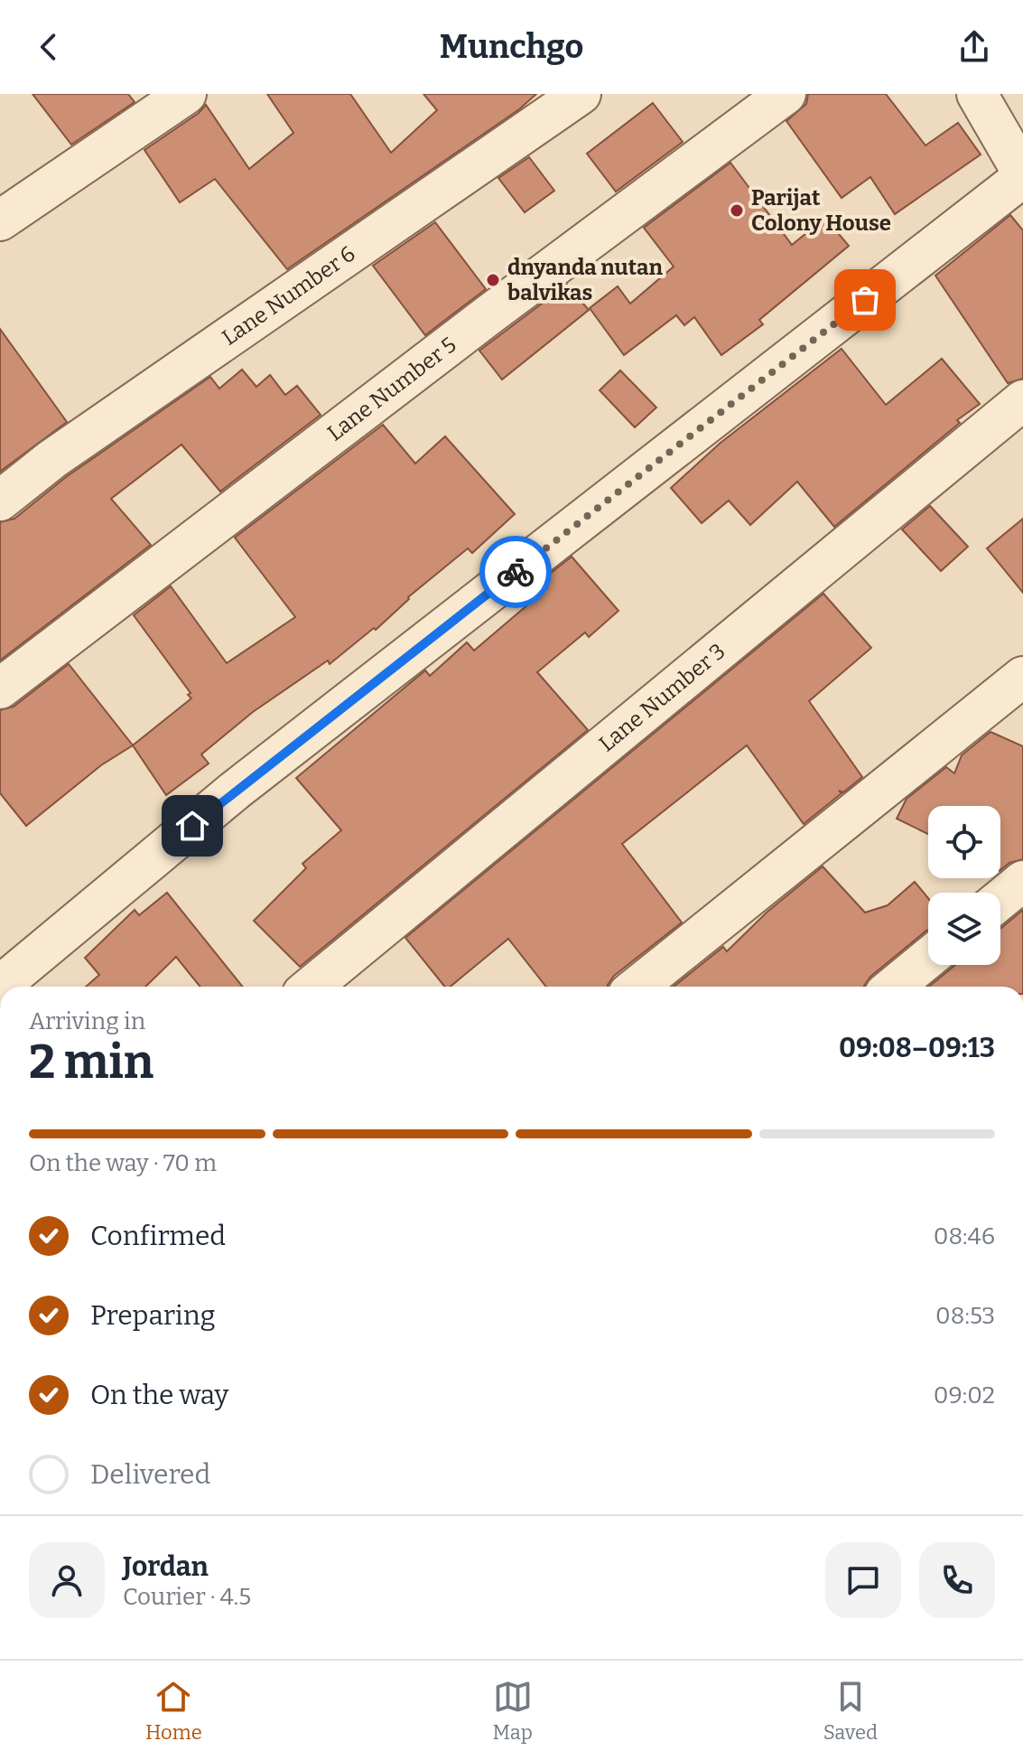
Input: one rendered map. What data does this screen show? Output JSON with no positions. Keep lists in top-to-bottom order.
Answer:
{
  "streets": {
    "street": ["Lane Number 6", "Lane Number 5", "Lane Number 3"]
  },
  "places": ["Parijat Colony House", "dnyanda nutan balvikas"],
  "page": {
    "header": "Munchgo",
    "heading": ["2 min", "Arriving in", "09:08–09:13"],
    "panel": ["Jordan", "Courier · 4.5"],
    "bar": "On the way · 70 m",
    "list": [
      ["Confirmed", "08:46"],
      ["Preparing", "08:53"],
      ["On the way", "09:02"],
      "Delivered"
    ],
    "tabs": ["Home", "Map", "Saved"]
  }
}
